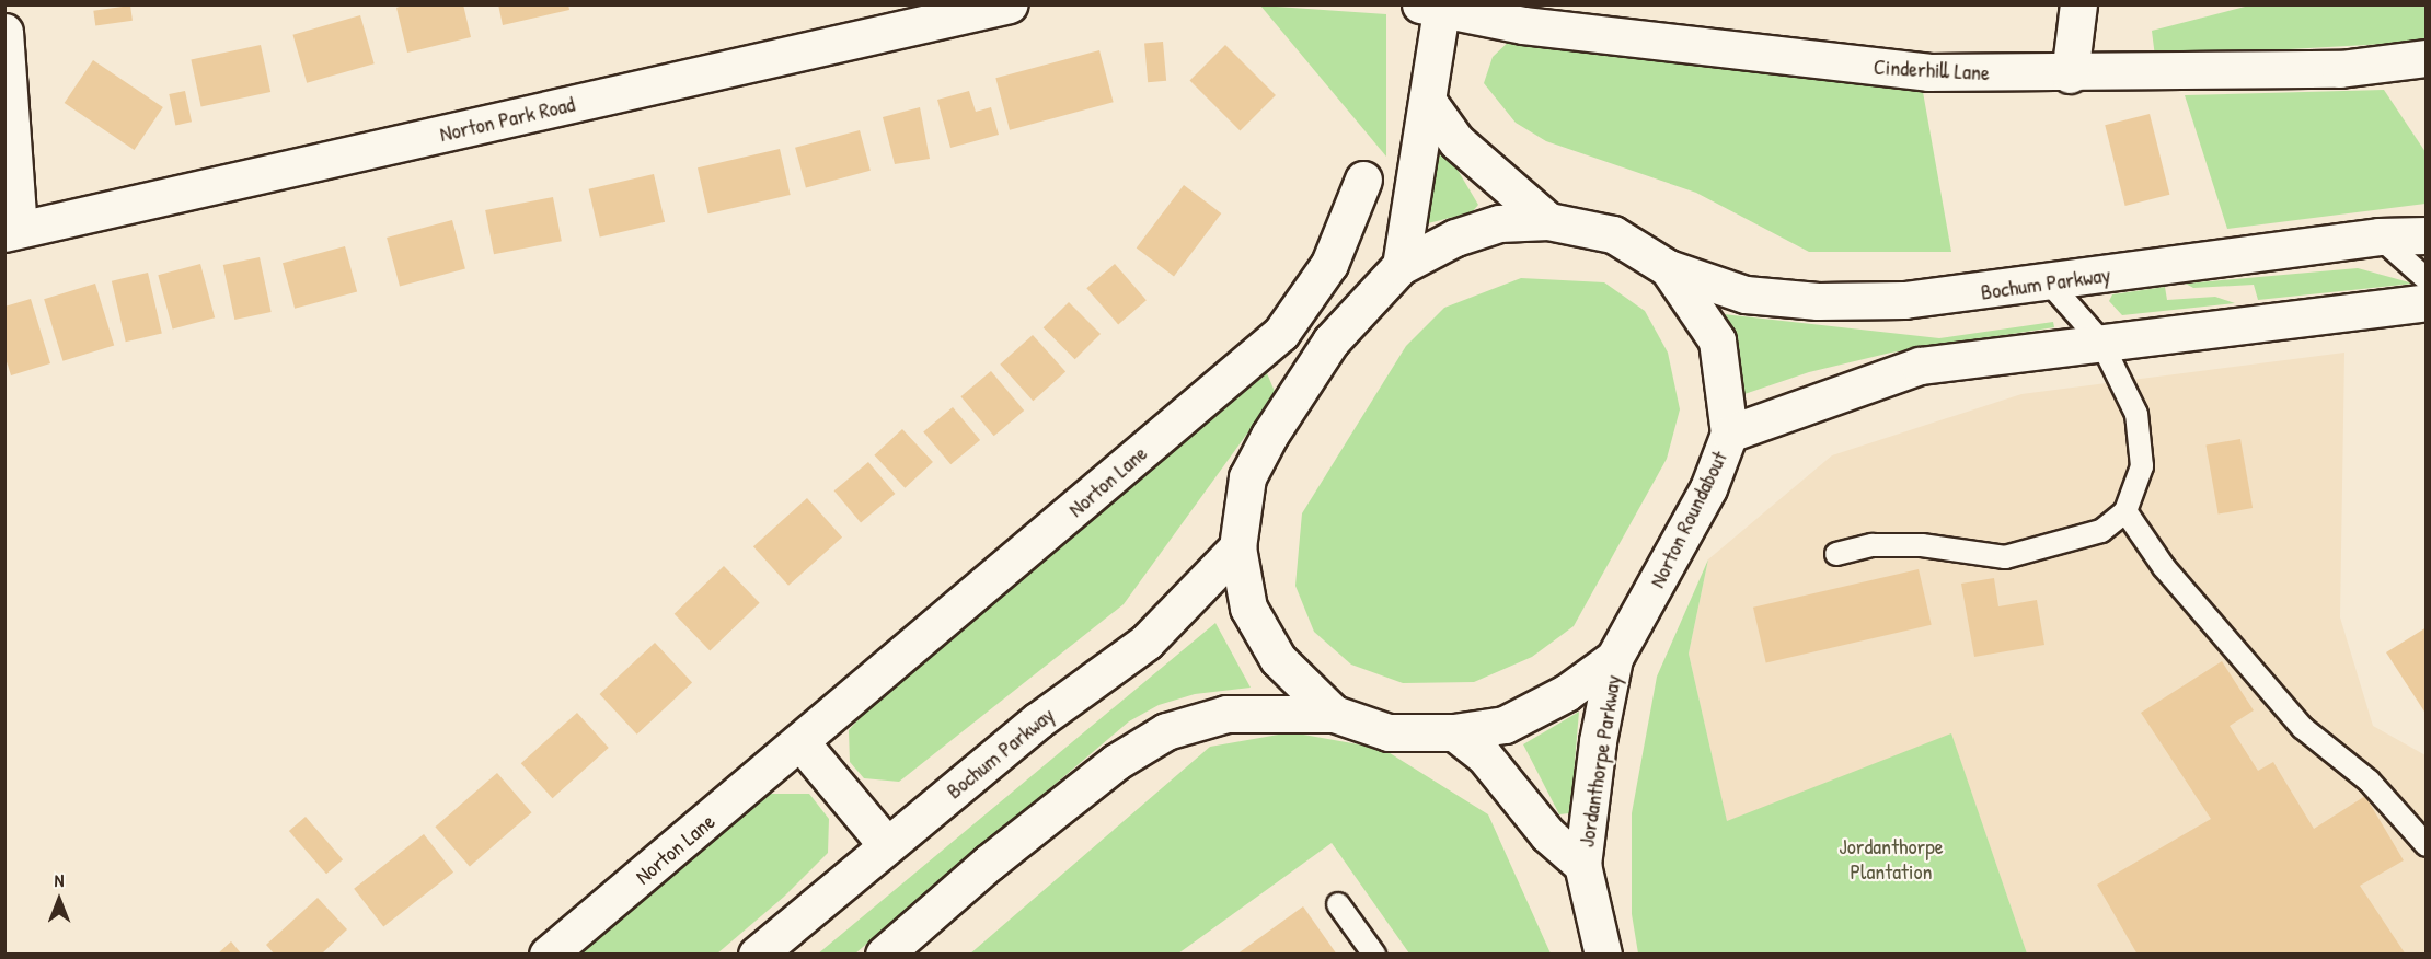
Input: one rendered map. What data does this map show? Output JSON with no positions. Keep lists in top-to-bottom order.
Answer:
{
  "streets": {
    "main road": [
      "Cinderhill Lane",
      "Norton Park Road",
      "Bochum Parkway",
      "Norton Lane",
      "Norton Roundabout",
      "Jordanthorpe Parkway"
    ]
  },
  "crossings": [
    ["Bochum Parkway", "Norton Roundabout"],
    ["Norton Roundabout", "Jordanthorpe Parkway"]
  ],
  "parks": ["Jordanthorpe Plantation"],
  "north": "top"
}
